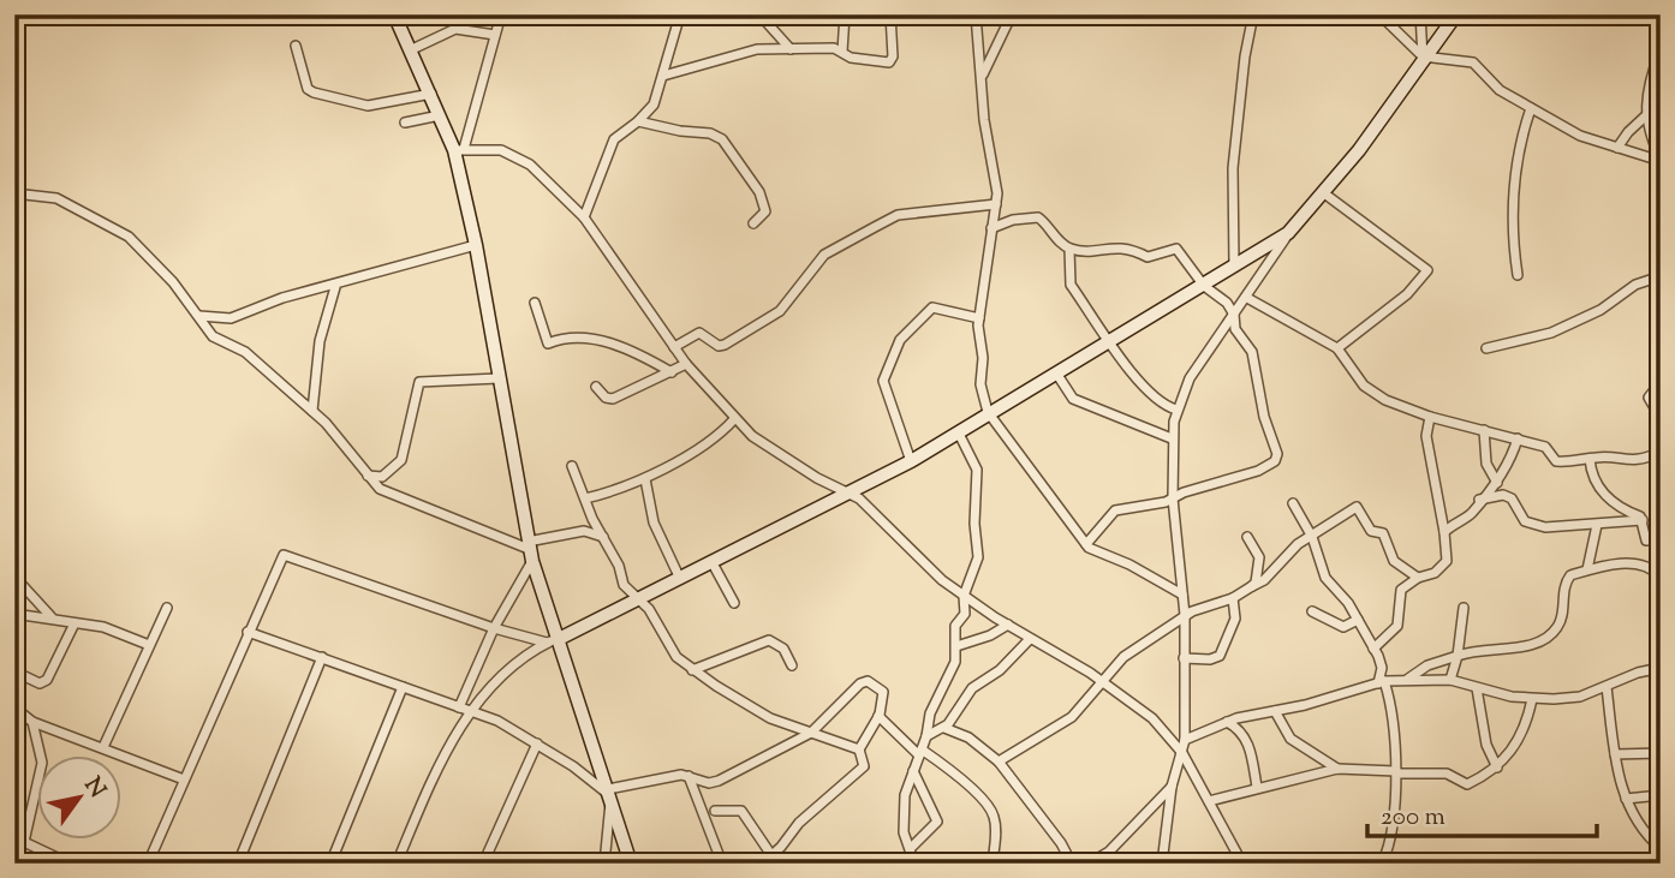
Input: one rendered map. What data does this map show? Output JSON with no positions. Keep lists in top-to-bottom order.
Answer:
{
  "scale_bar": "200 m",
  "north": "top right"
}
